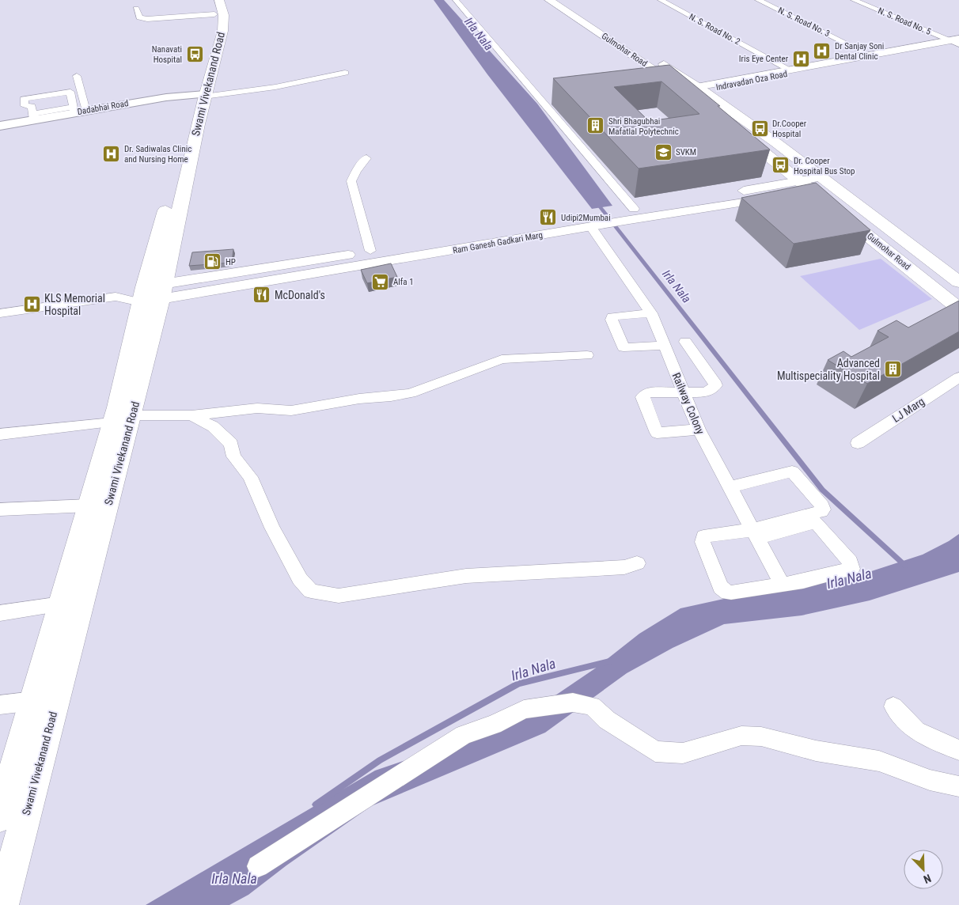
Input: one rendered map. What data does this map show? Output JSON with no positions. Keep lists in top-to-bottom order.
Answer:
{
  "streets": {
    "main road": ["Gulmohar Road", "Swami Vivekanand Road", "Dadabhai Road"],
    "street": [
      "N. S. Road No. 5",
      "N. S. Road No. 3",
      "N. S. Road No. 2",
      "Indravadan Oza Road",
      "Ram Ganesh Gadkari Marg",
      "Railway Colony",
      "LJ Marg"
    ]
  },
  "crossings": [
    ["N. S. Road No. 5", "Indravadan Oza Road"],
    ["N. S. Road No. 3", "Indravadan Oza Road"],
    ["N. S. Road No. 2", "Indravadan Oza Road"],
    ["Gulmohar Road", "Indravadan Oza Road"],
    ["Gulmohar Road", "Ram Ganesh Gadkari Marg"],
    ["Swami Vivekanand Road", "Dadabhai Road"],
    ["Swami Vivekanand Road", "Ram Ganesh Gadkari Marg"],
    ["Ram Ganesh Gadkari Marg", "Railway Colony"]
  ],
  "water": ["Irla Nala"],
  "places": {
    "hospital": [
      "Dr Sanjay Soni Dental Clinic",
      "Iris Eye Center",
      "Dr. Sadiwalas Clinic and Nursing Home",
      "KLS Memorial Hospital"
    ],
    "bus stop": ["Nanavati Hospital", "Dr.Cooper Hospital", "Dr. Cooper Hospital Bus Stop"],
    "building": ["Shri Bhagubhai Mafatlal Polytechnic", "Advanced Multispeciality Hospital"],
    "school or university": ["SVKM"],
    "restaurant": ["Udipi2Mumbai", "McDonald's"],
    "fuel station": ["HP"],
    "supermarket": ["Alfa 1"]
  },
  "north": "bottom right"
}
